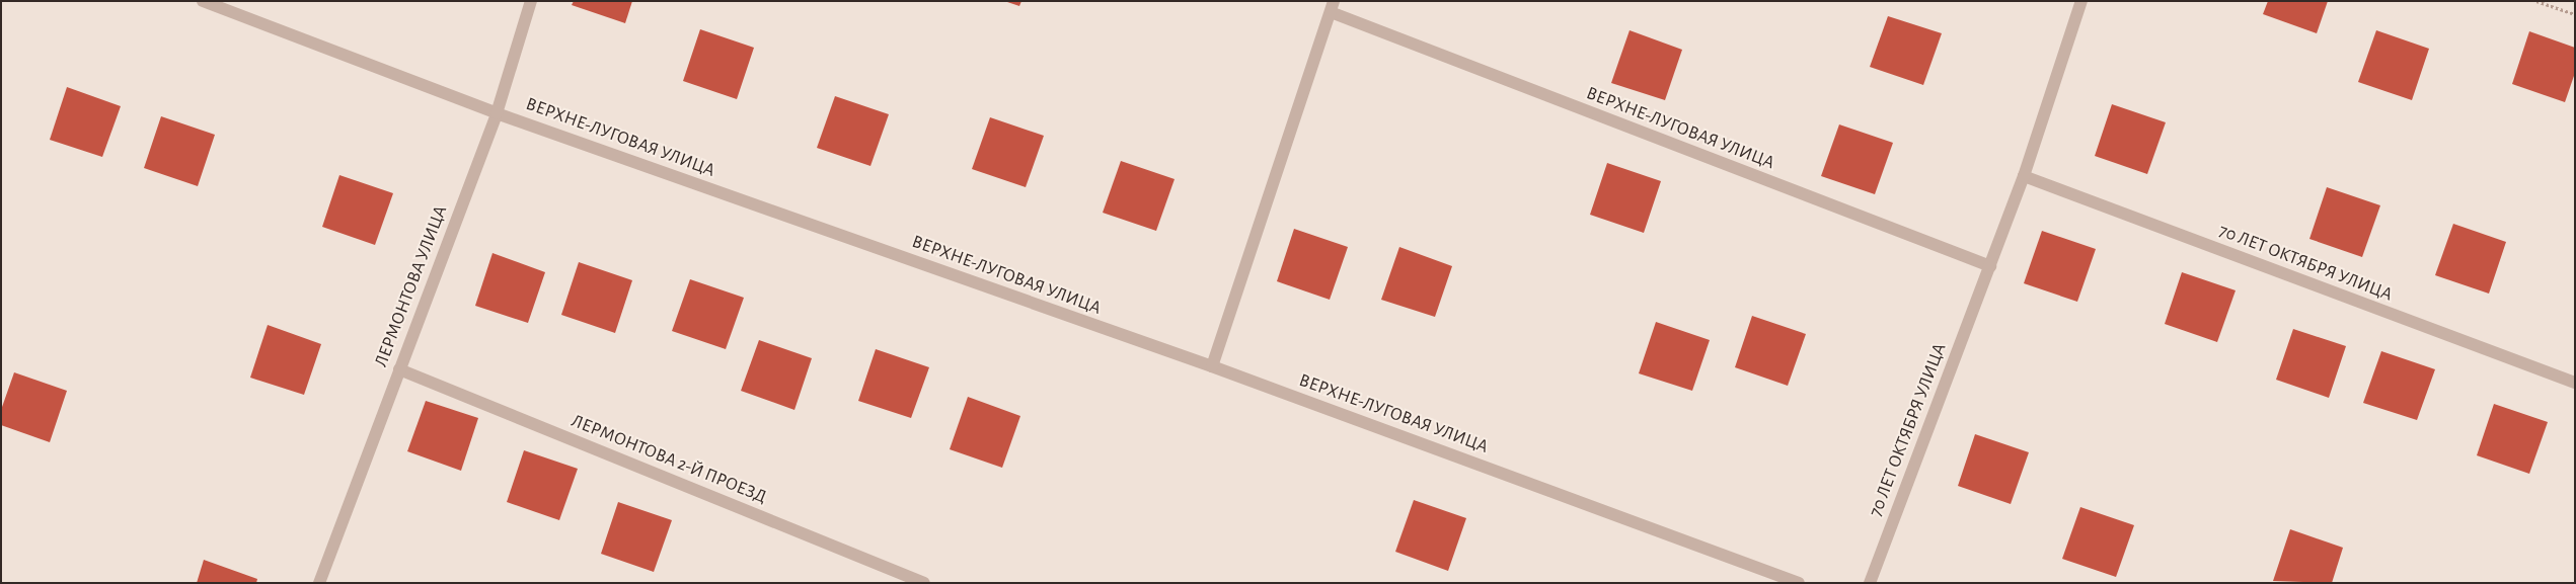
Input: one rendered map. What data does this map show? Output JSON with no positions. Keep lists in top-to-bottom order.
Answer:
{
  "streets": {
    "street": [
      "ВЕРХНЕ-ЛУГОВАЯ УЛИЦА",
      "70 ЛЕТ ОКТЯБРЯ УЛИЦА",
      "ЛЕРМОНТОВА УЛИЦА",
      "ЛЕРМОНТОВА 2-Й ПРОЕЗД"
    ]
  },
  "crossings": [
    ["ВЕРХНЕ-ЛУГОВАЯ УЛИЦА", "70 ЛЕТ ОКТЯБРЯ УЛИЦА"],
    ["ВЕРХНЕ-ЛУГОВАЯ УЛИЦА", "ЛЕРМОНТОВА УЛИЦА"],
    ["ЛЕРМОНТОВА УЛИЦА", "ЛЕРМОНТОВА 2-Й ПРОЕЗД"]
  ]
}
